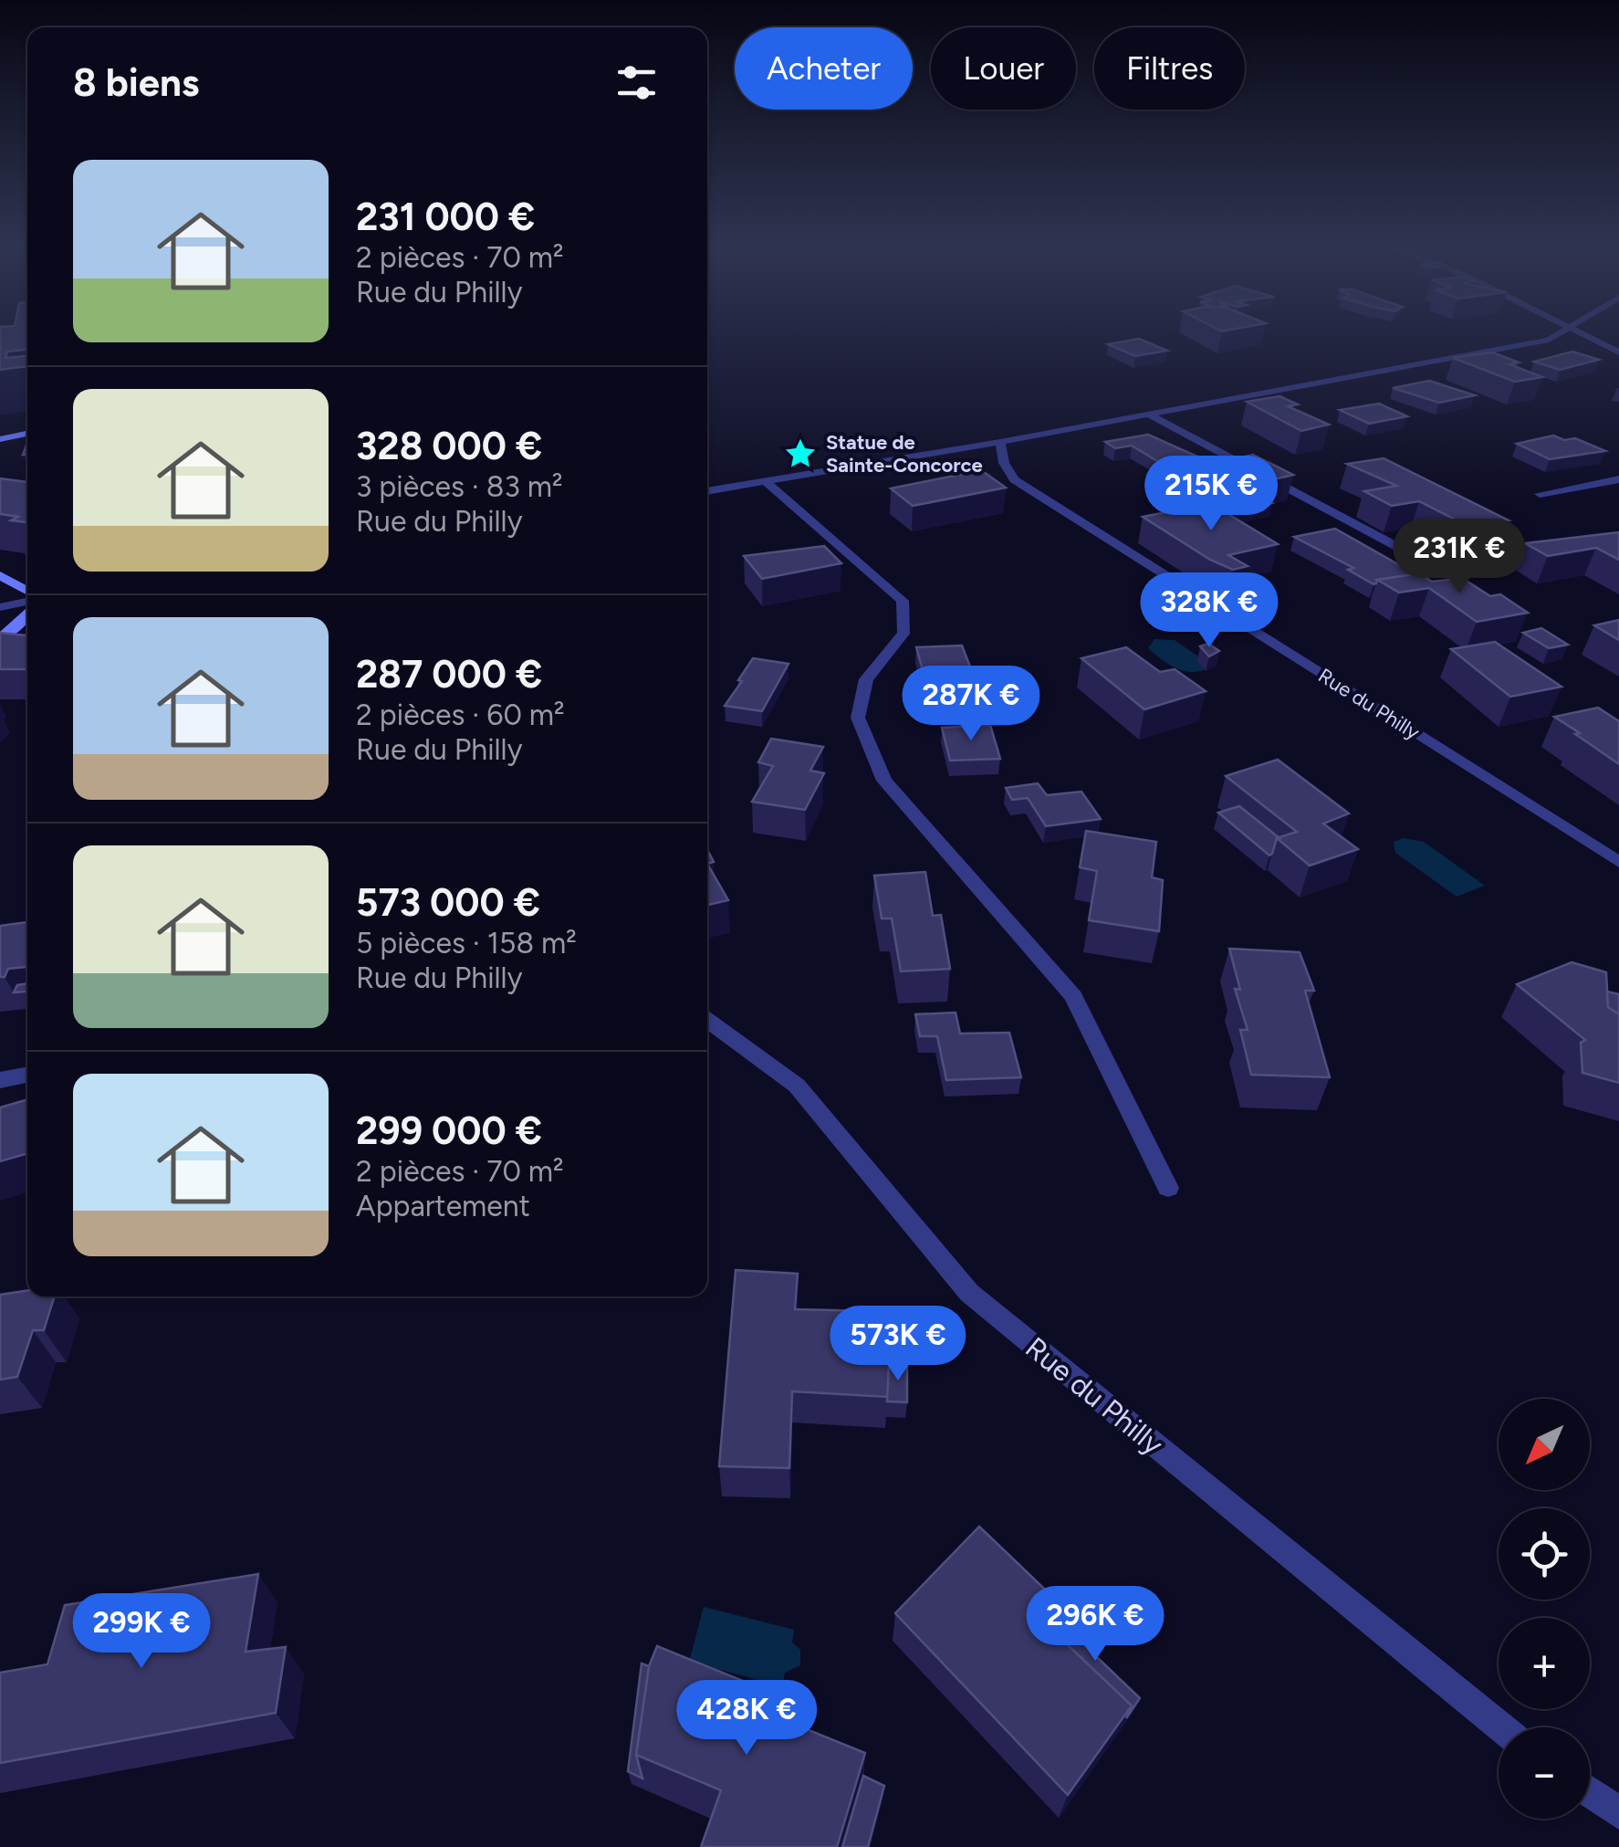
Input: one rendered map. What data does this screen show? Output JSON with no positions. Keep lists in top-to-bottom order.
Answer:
{
  "streets": {
    "street": ["Rue du Philly"]
  },
  "places": {
    "place": ["Statue de Sainte-Concorce"]
  },
  "north": "bottom left",
  "page": {
    "chip": ["Acheter", "Louer", "Filtres"],
    "heading": "8 biens",
    "list": [
      {
        "name": "231 000 €",
        "note": "2 pièces · 70 m² · Rue du Philly"
      },
      {
        "name": "328 000 €",
        "note": "3 pièces · 83 m² · Rue du Philly"
      },
      {
        "name": "287 000 €",
        "note": "2 pièces · 60 m² · Rue du Philly"
      },
      {
        "name": "573 000 €",
        "note": "5 pièces · 158 m² · Rue du Philly"
      },
      {
        "name": "299 000 €",
        "note": "2 pièces · 70 m² · Appartement"
      }
    ],
    "price": [
      "215K €",
      "231K €",
      "328K €",
      "287K €",
      "573K €",
      "296K €",
      "299K €",
      "428K €"
    ],
    "map_buttons": ["+", "−"]
  }
}
